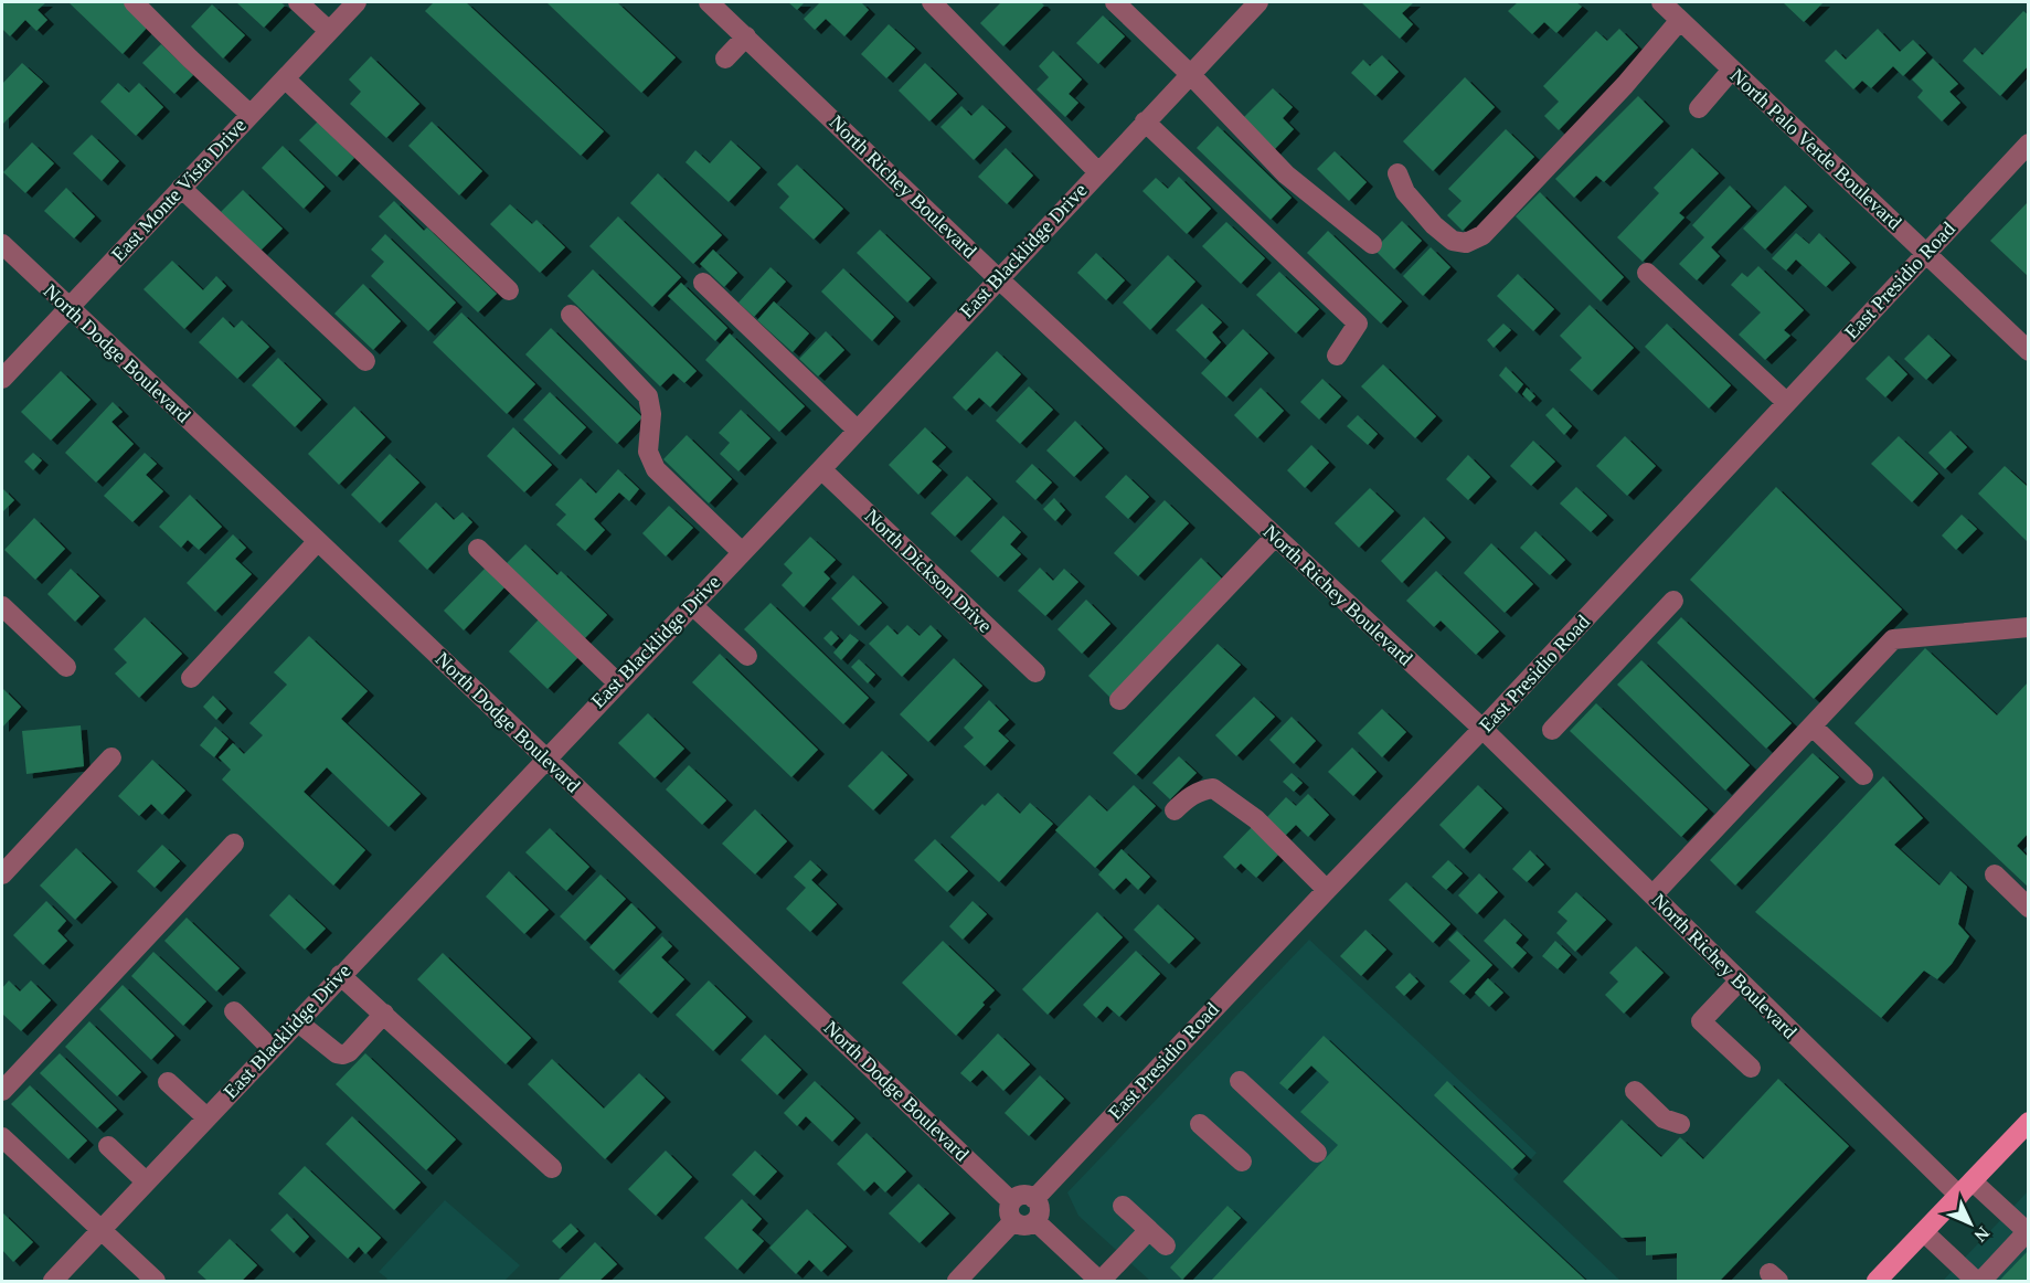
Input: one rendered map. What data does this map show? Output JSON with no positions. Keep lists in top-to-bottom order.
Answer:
{
  "streets": {
    "street": [
      "North Palo Verde Boulevard",
      "North Richey Boulevard",
      "East Monte Vista Drive",
      "East Blacklidge Drive",
      "East Presidio Road",
      "North Dodge Boulevard",
      "North Dickson Drive"
    ]
  },
  "crossings": [
    ["North Palo Verde Boulevard", "East Presidio Road"],
    ["North Richey Boulevard", "East Blacklidge Drive"],
    ["North Richey Boulevard", "East Presidio Road"],
    ["East Monte Vista Drive", "North Dodge Boulevard"],
    ["East Blacklidge Drive", "North Dodge Boulevard"],
    ["East Blacklidge Drive", "North Dickson Drive"],
    ["East Presidio Road", "North Dodge Boulevard"]
  ],
  "north": "bottom right"
}
